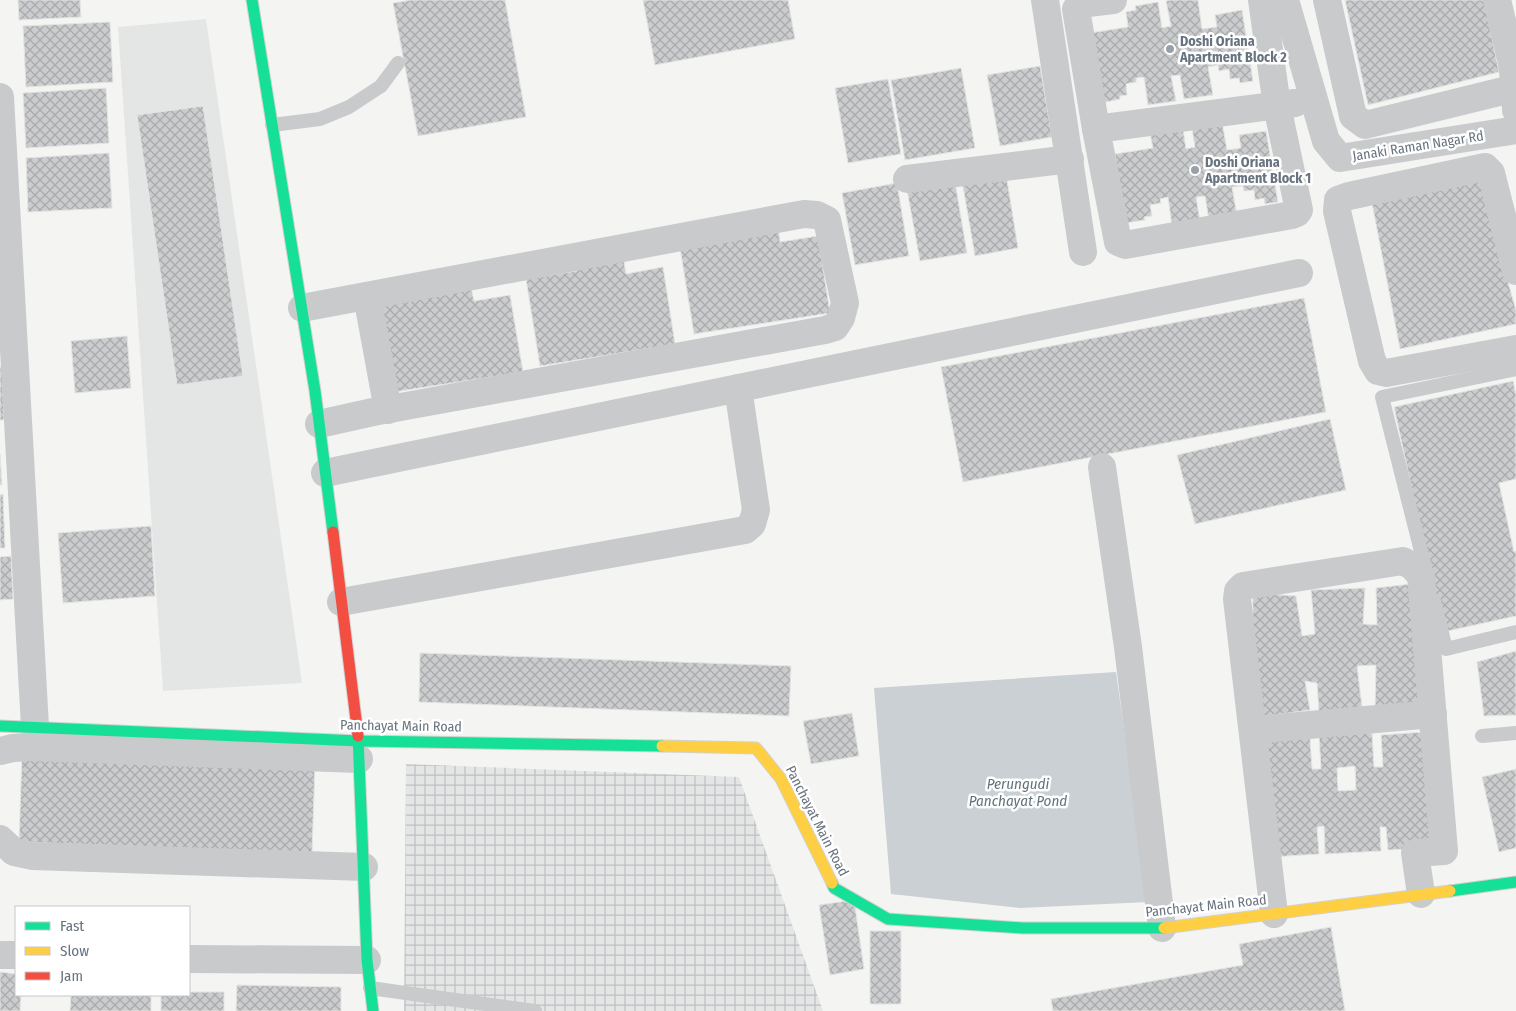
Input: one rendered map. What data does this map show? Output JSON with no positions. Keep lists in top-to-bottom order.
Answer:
{
  "streets": {
    "street": ["Janaki Raman Nagar Rd", "Panchayat Main Road"]
  },
  "water": ["Perungudi Panchayat Pond"],
  "places": ["Doshi Oriana Apartment Block 2", "Doshi Oriana Apartment Block 1"],
  "legend": ["Fast", "Slow", "Jam"]
}
